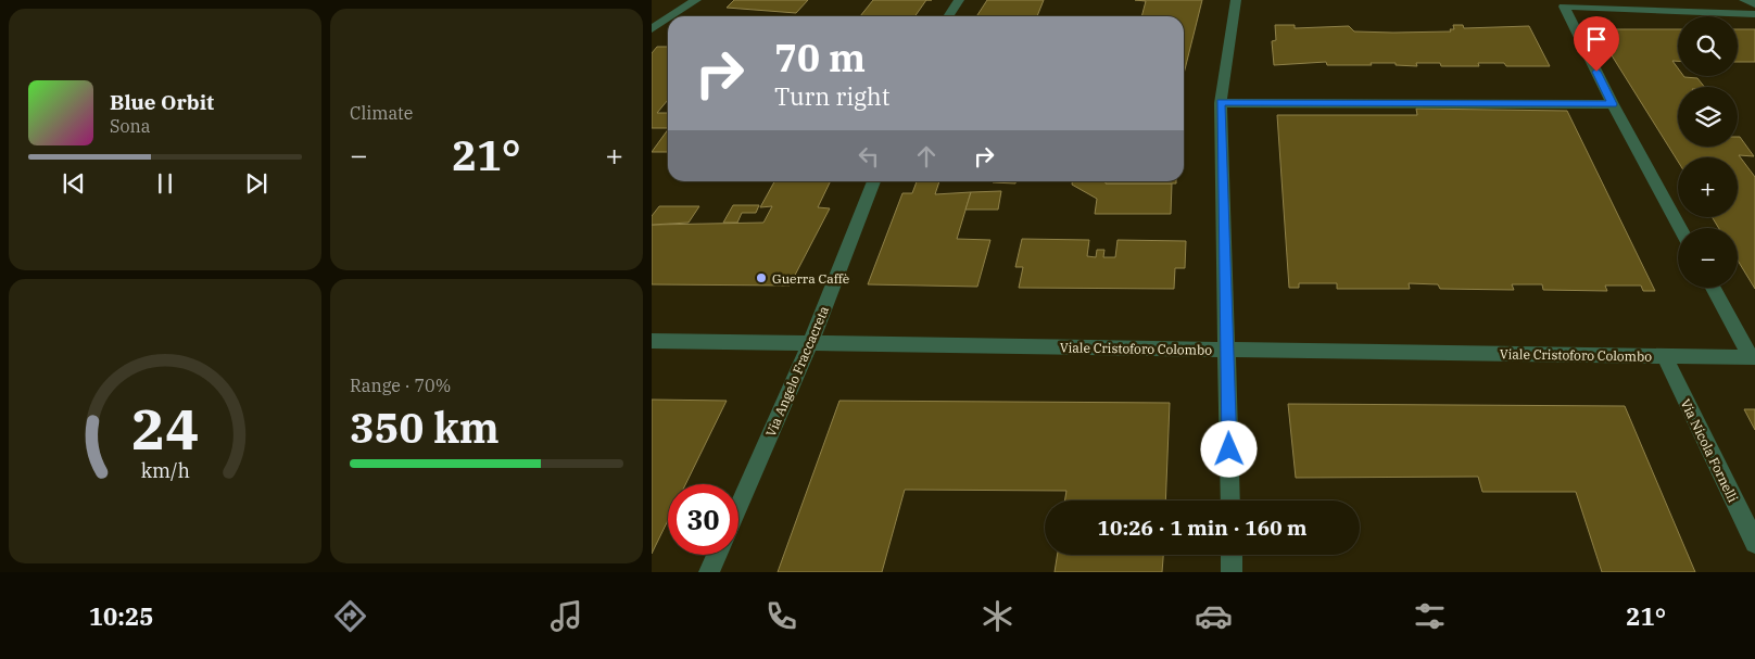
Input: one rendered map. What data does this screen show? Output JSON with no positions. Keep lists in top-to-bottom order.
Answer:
{
  "streets": {
    "street": ["Viale Cristoforo Colombo", "Via Angelo Fraccacreta", "Via Nicola Fornelli"]
  },
  "crossings": [
    ["Viale Cristoforo Colombo", "Via Angelo Fraccacreta"],
    ["Viale Cristoforo Colombo", "Via Nicola Fornelli"]
  ],
  "places": ["Guerra Caffè"],
  "page": {
    "tile": [
      "Climate",
      ["Range · 70%", "350 km"]
    ],
    "map_buttons": ["+", "−"],
    "turn": ["70 m", "Turn right"],
    "song": ["Blue Orbit", "Sona"],
    "heat": ["−", "21°", "+"],
    "limit": "30",
    "trip": "10:26 · 1 min · 160 m",
    "tabs": ["10:25", "21°"],
    "gauge": ["24", "km/h"]
  }
}
